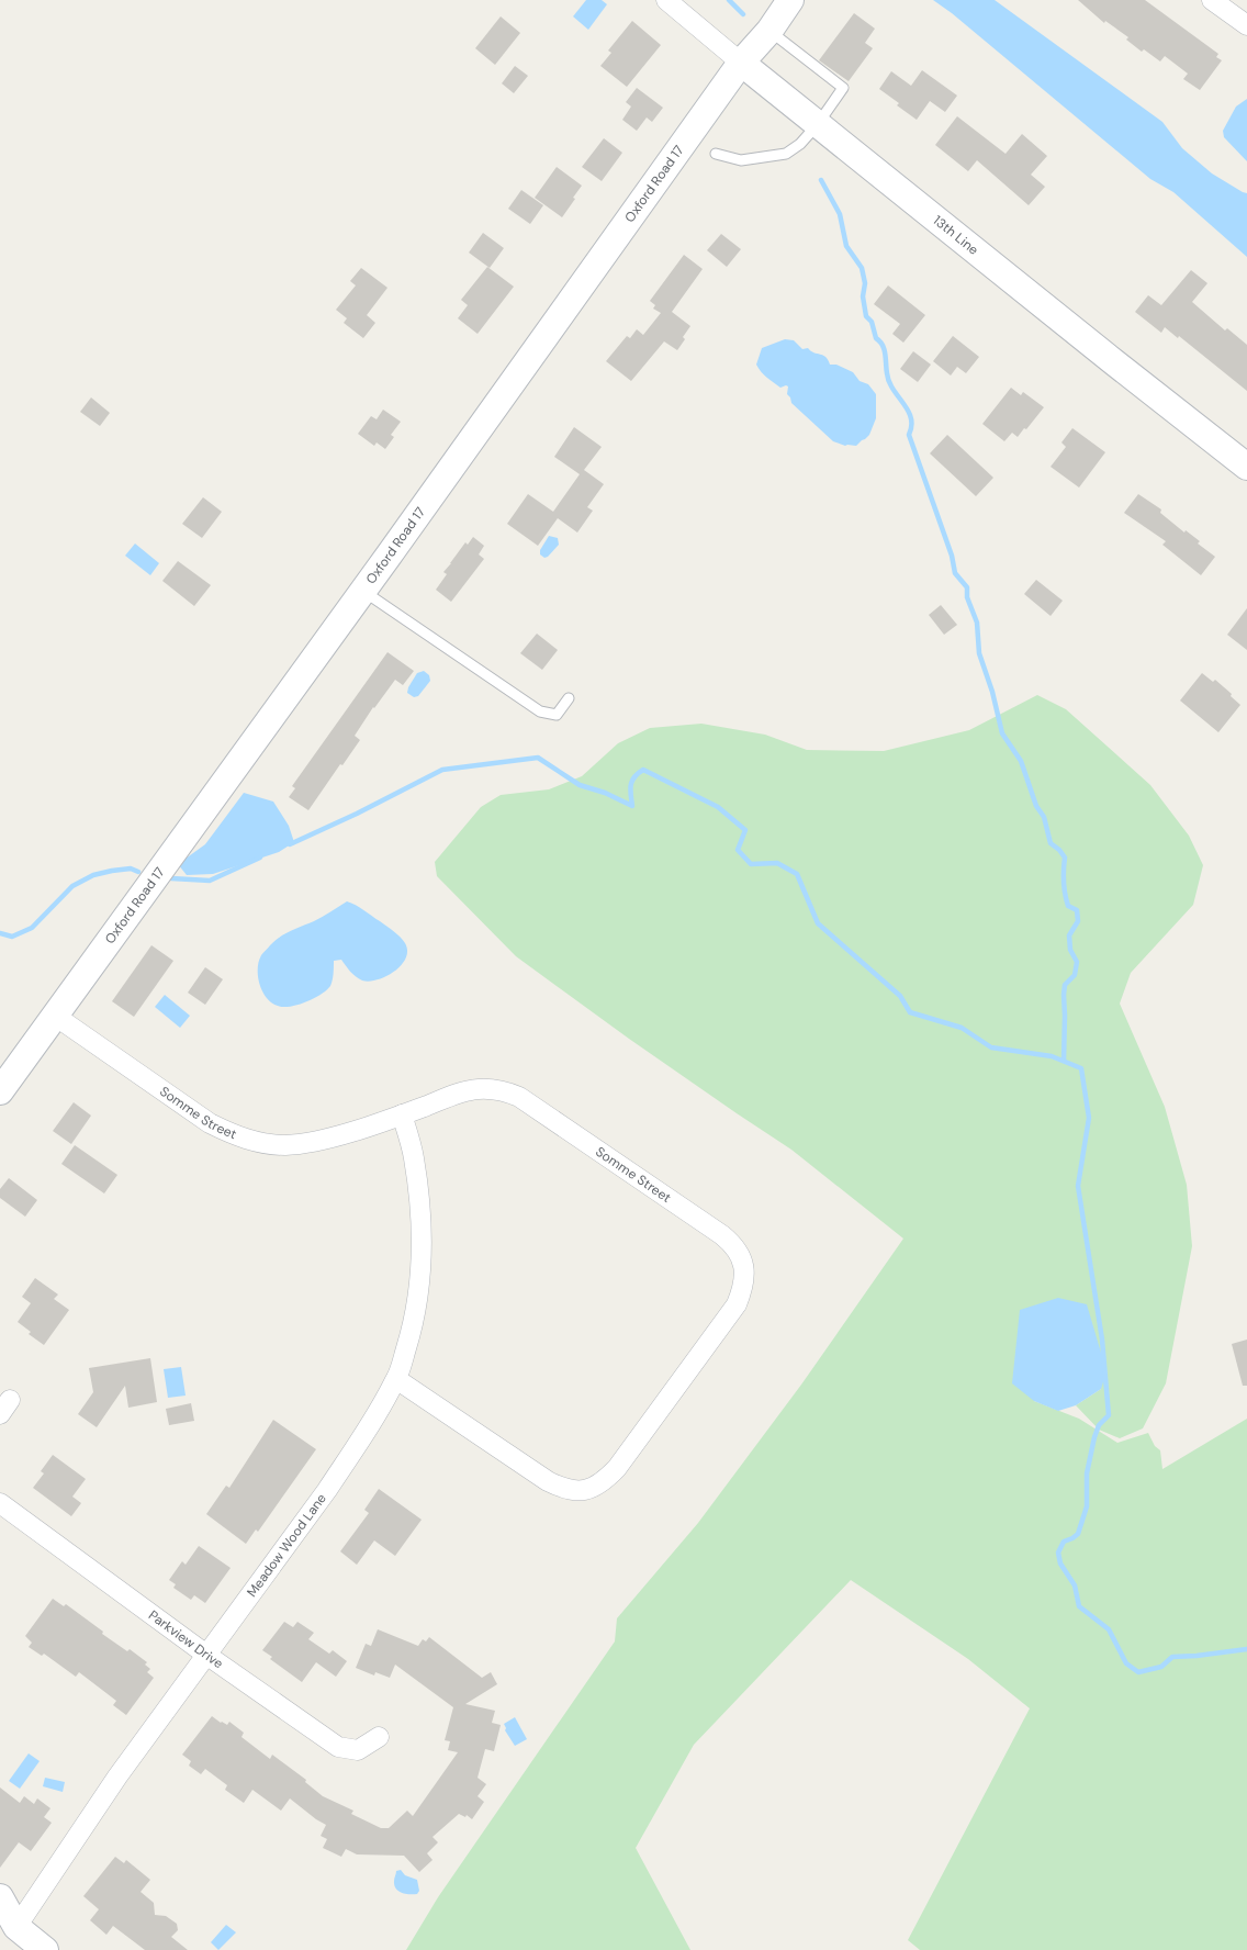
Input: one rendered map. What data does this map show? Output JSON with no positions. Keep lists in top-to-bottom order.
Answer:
{
  "streets": {
    "main road": ["Oxford Road 17", "13th Line"],
    "street": ["Somme Street", "Meadow Wood Lane", "Parkview Drive"]
  },
  "crossings": [
    ["Oxford Road 17", "13th Line"],
    ["Oxford Road 17", "Somme Street"],
    ["Somme Street", "Meadow Wood Lane"],
    ["Meadow Wood Lane", "Parkview Drive"]
  ]
}
